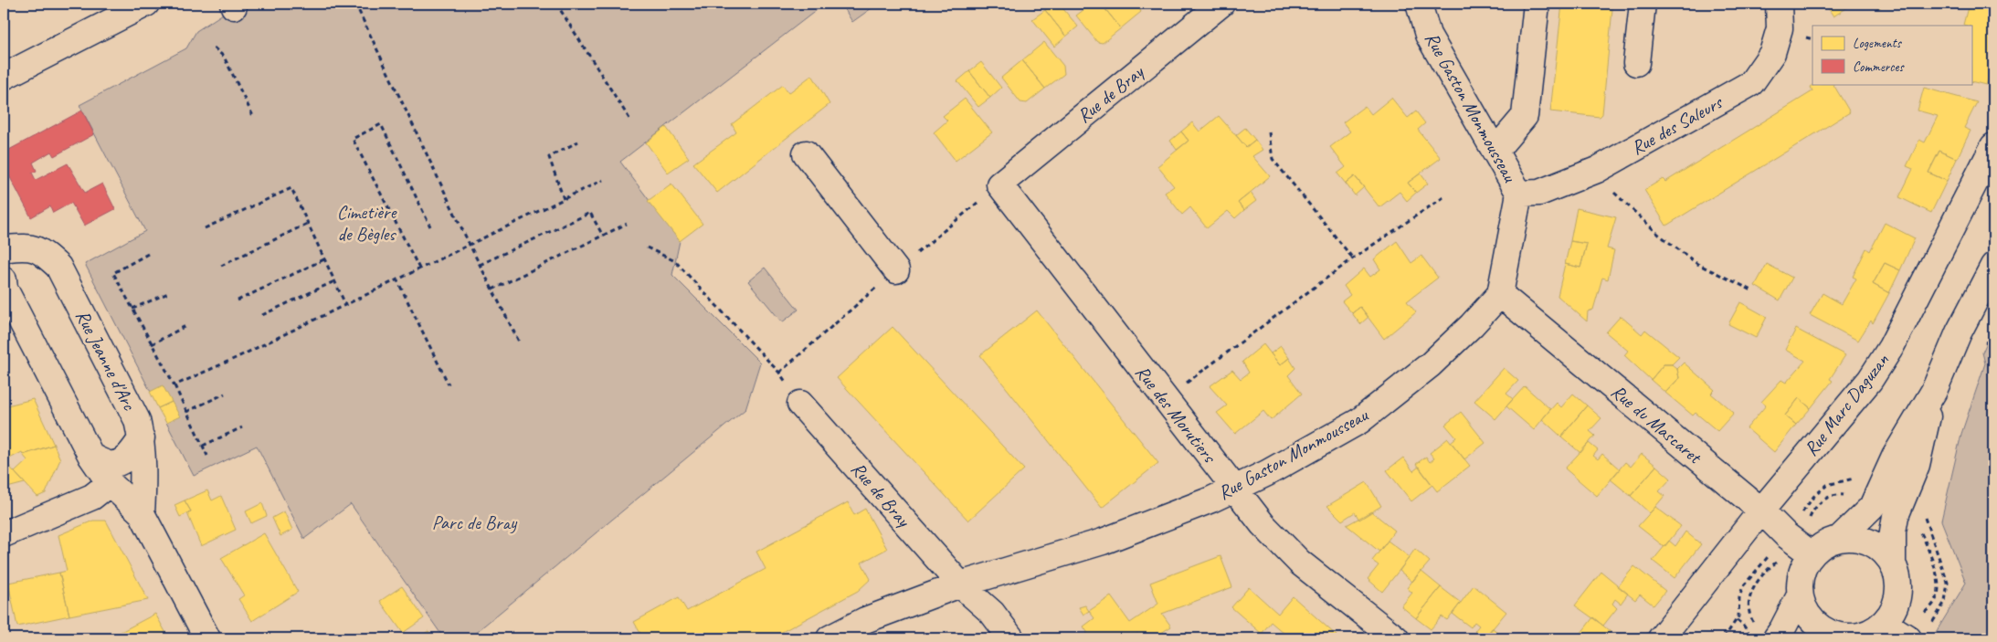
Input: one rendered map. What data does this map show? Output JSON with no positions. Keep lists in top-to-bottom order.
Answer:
{
  "streets": {
    "street": [
      "Rue de Bray",
      "Rue Gaston Monmousseau",
      "Rue des Saleurs",
      "Rue Jeanne d'Arc",
      "Rue Marc Daguzan",
      "Rue des Morutiers",
      "Rue du Mascaret"
    ]
  },
  "crossings": [
    ["Rue de Bray", "Rue Gaston Monmousseau"],
    ["Rue de Bray", "Rue des Morutiers"],
    ["Rue Gaston Monmousseau", "Rue des Saleurs"],
    ["Rue Gaston Monmousseau", "Rue des Morutiers"],
    ["Rue Gaston Monmousseau", "Rue du Mascaret"],
    ["Rue Marc Daguzan", "Rue du Mascaret"]
  ],
  "parks": ["Cimetière de Bègles", "Parc de Bray"],
  "legend": ["Logements", "Commerces"]
}
